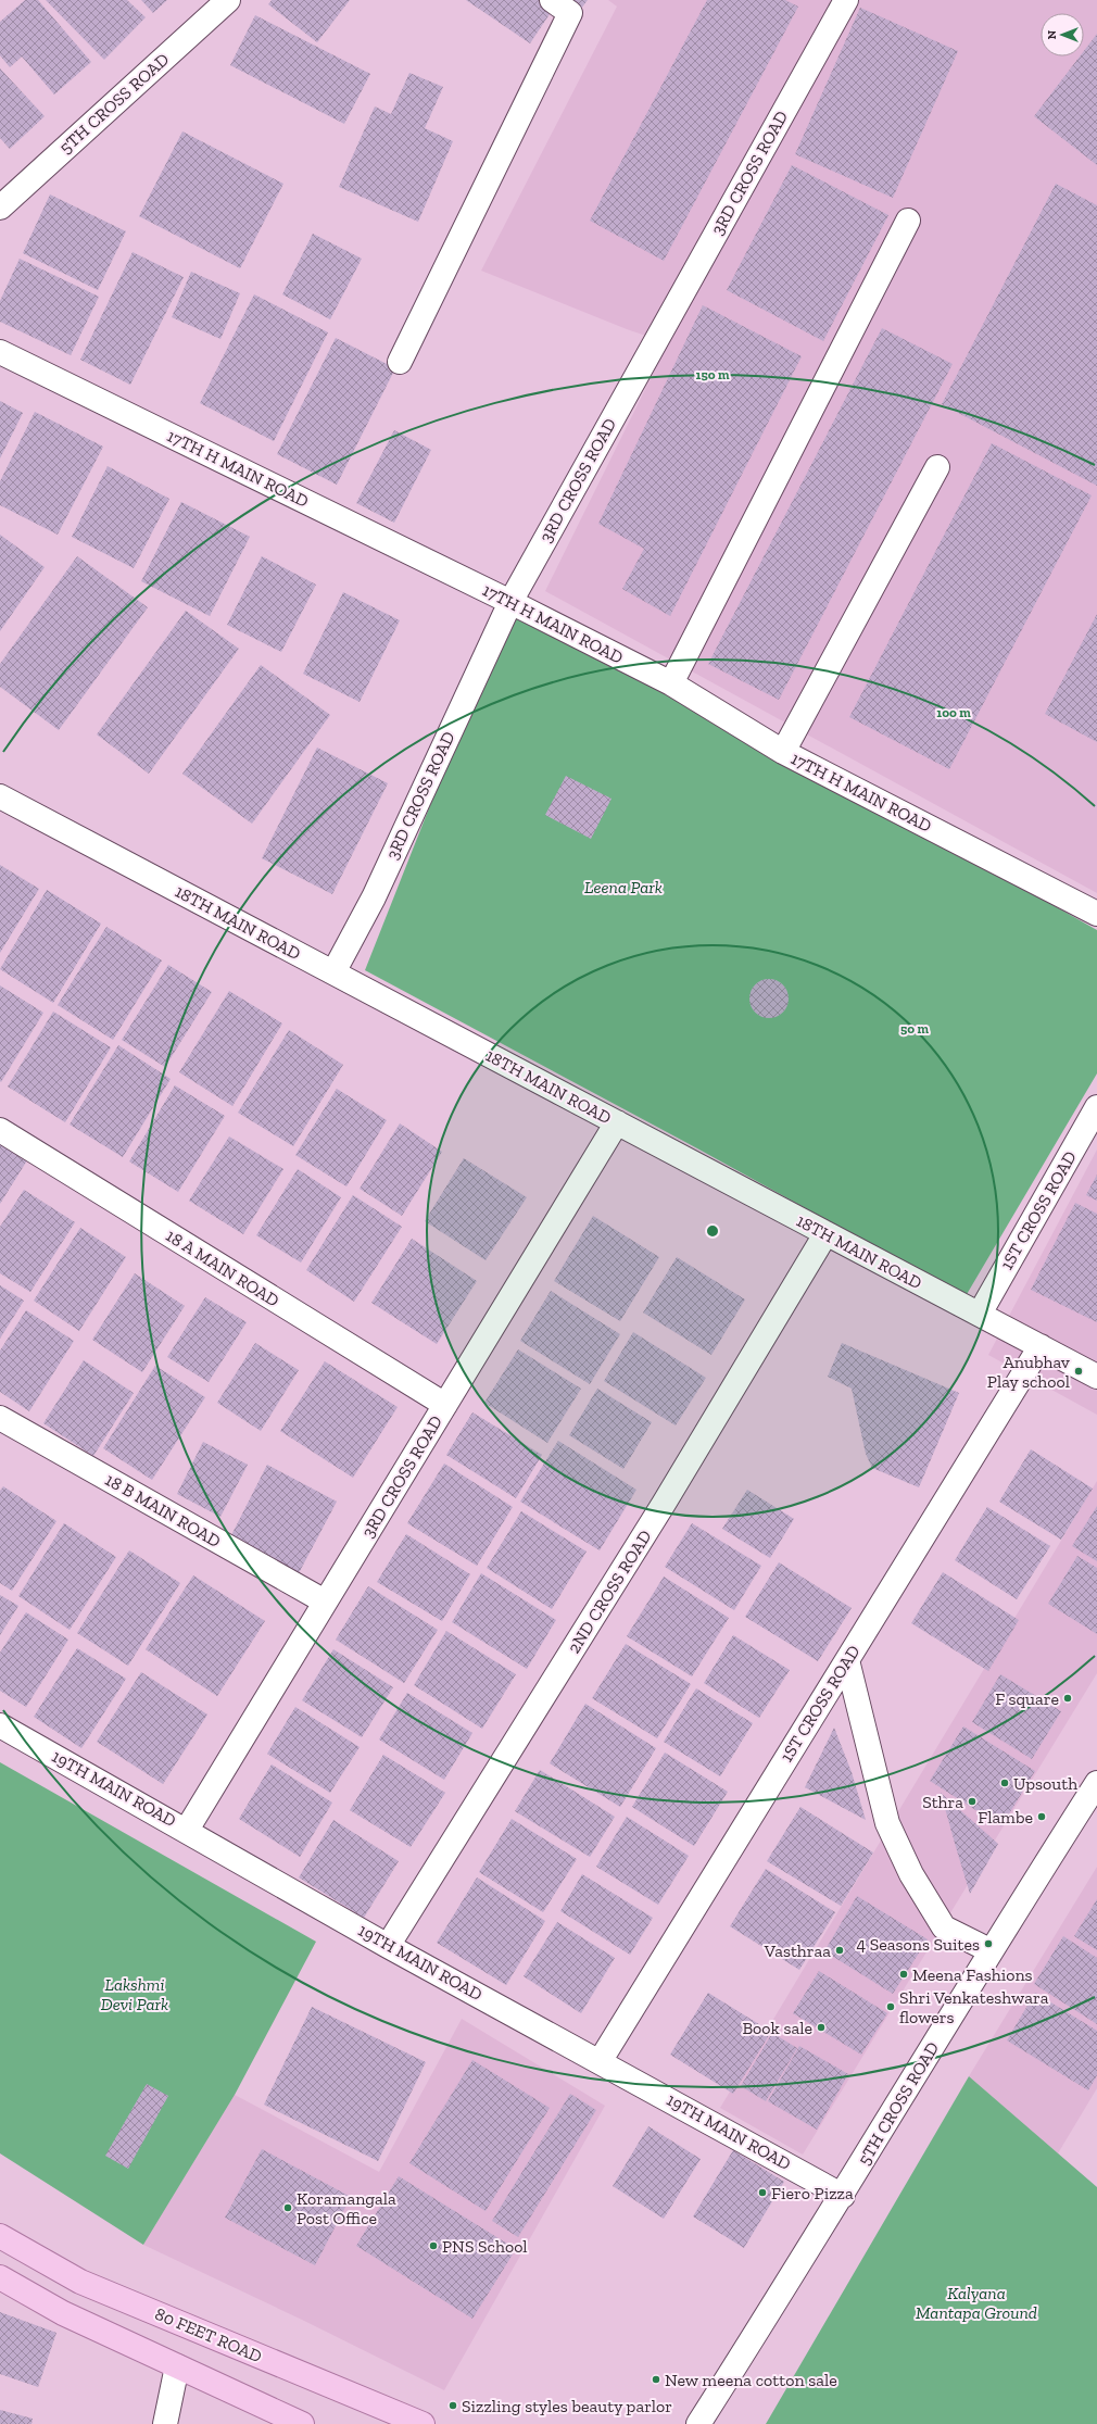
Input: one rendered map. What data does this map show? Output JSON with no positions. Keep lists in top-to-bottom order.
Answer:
{
  "streets": {
    "main road": ["80 FEET ROAD"],
    "street": [
      "5TH CROSS ROAD",
      "3RD CROSS ROAD",
      "17TH H MAIN ROAD",
      "18TH MAIN ROAD",
      "1ST CROSS ROAD",
      "18 A MAIN ROAD",
      "18 B MAIN ROAD",
      "2ND CROSS ROAD",
      "19TH MAIN ROAD"
    ]
  },
  "crossings": [
    ["5TH CROSS ROAD", "19TH MAIN ROAD"],
    ["3RD CROSS ROAD", "17TH H MAIN ROAD"],
    ["3RD CROSS ROAD", "18TH MAIN ROAD"],
    ["3RD CROSS ROAD", "18 A MAIN ROAD"],
    ["3RD CROSS ROAD", "18 B MAIN ROAD"],
    ["3RD CROSS ROAD", "19TH MAIN ROAD"],
    ["18TH MAIN ROAD", "1ST CROSS ROAD"],
    ["18TH MAIN ROAD", "2ND CROSS ROAD"],
    ["1ST CROSS ROAD", "19TH MAIN ROAD"],
    ["2ND CROSS ROAD", "19TH MAIN ROAD"]
  ],
  "parks": ["Leena Park", "Lakshmi Devi Park", "Kalyana Mantapa Ground"],
  "places": [
    "Anubhav Play school",
    "F square",
    "Upsouth",
    "Sthra",
    "Flambe",
    "4 Seasons Suites",
    "Vasthraa",
    "Meena Fashions",
    "Shri Venkateshwara flowers",
    "Book sale",
    "Fiero Pizza",
    "Koramangala Post Office",
    "PNS School",
    "New meena cotton sale",
    "Sizzling styles beauty parlor"
  ],
  "north": "left",
  "rings": ["150 m", "100 m", "50 m"]
}
